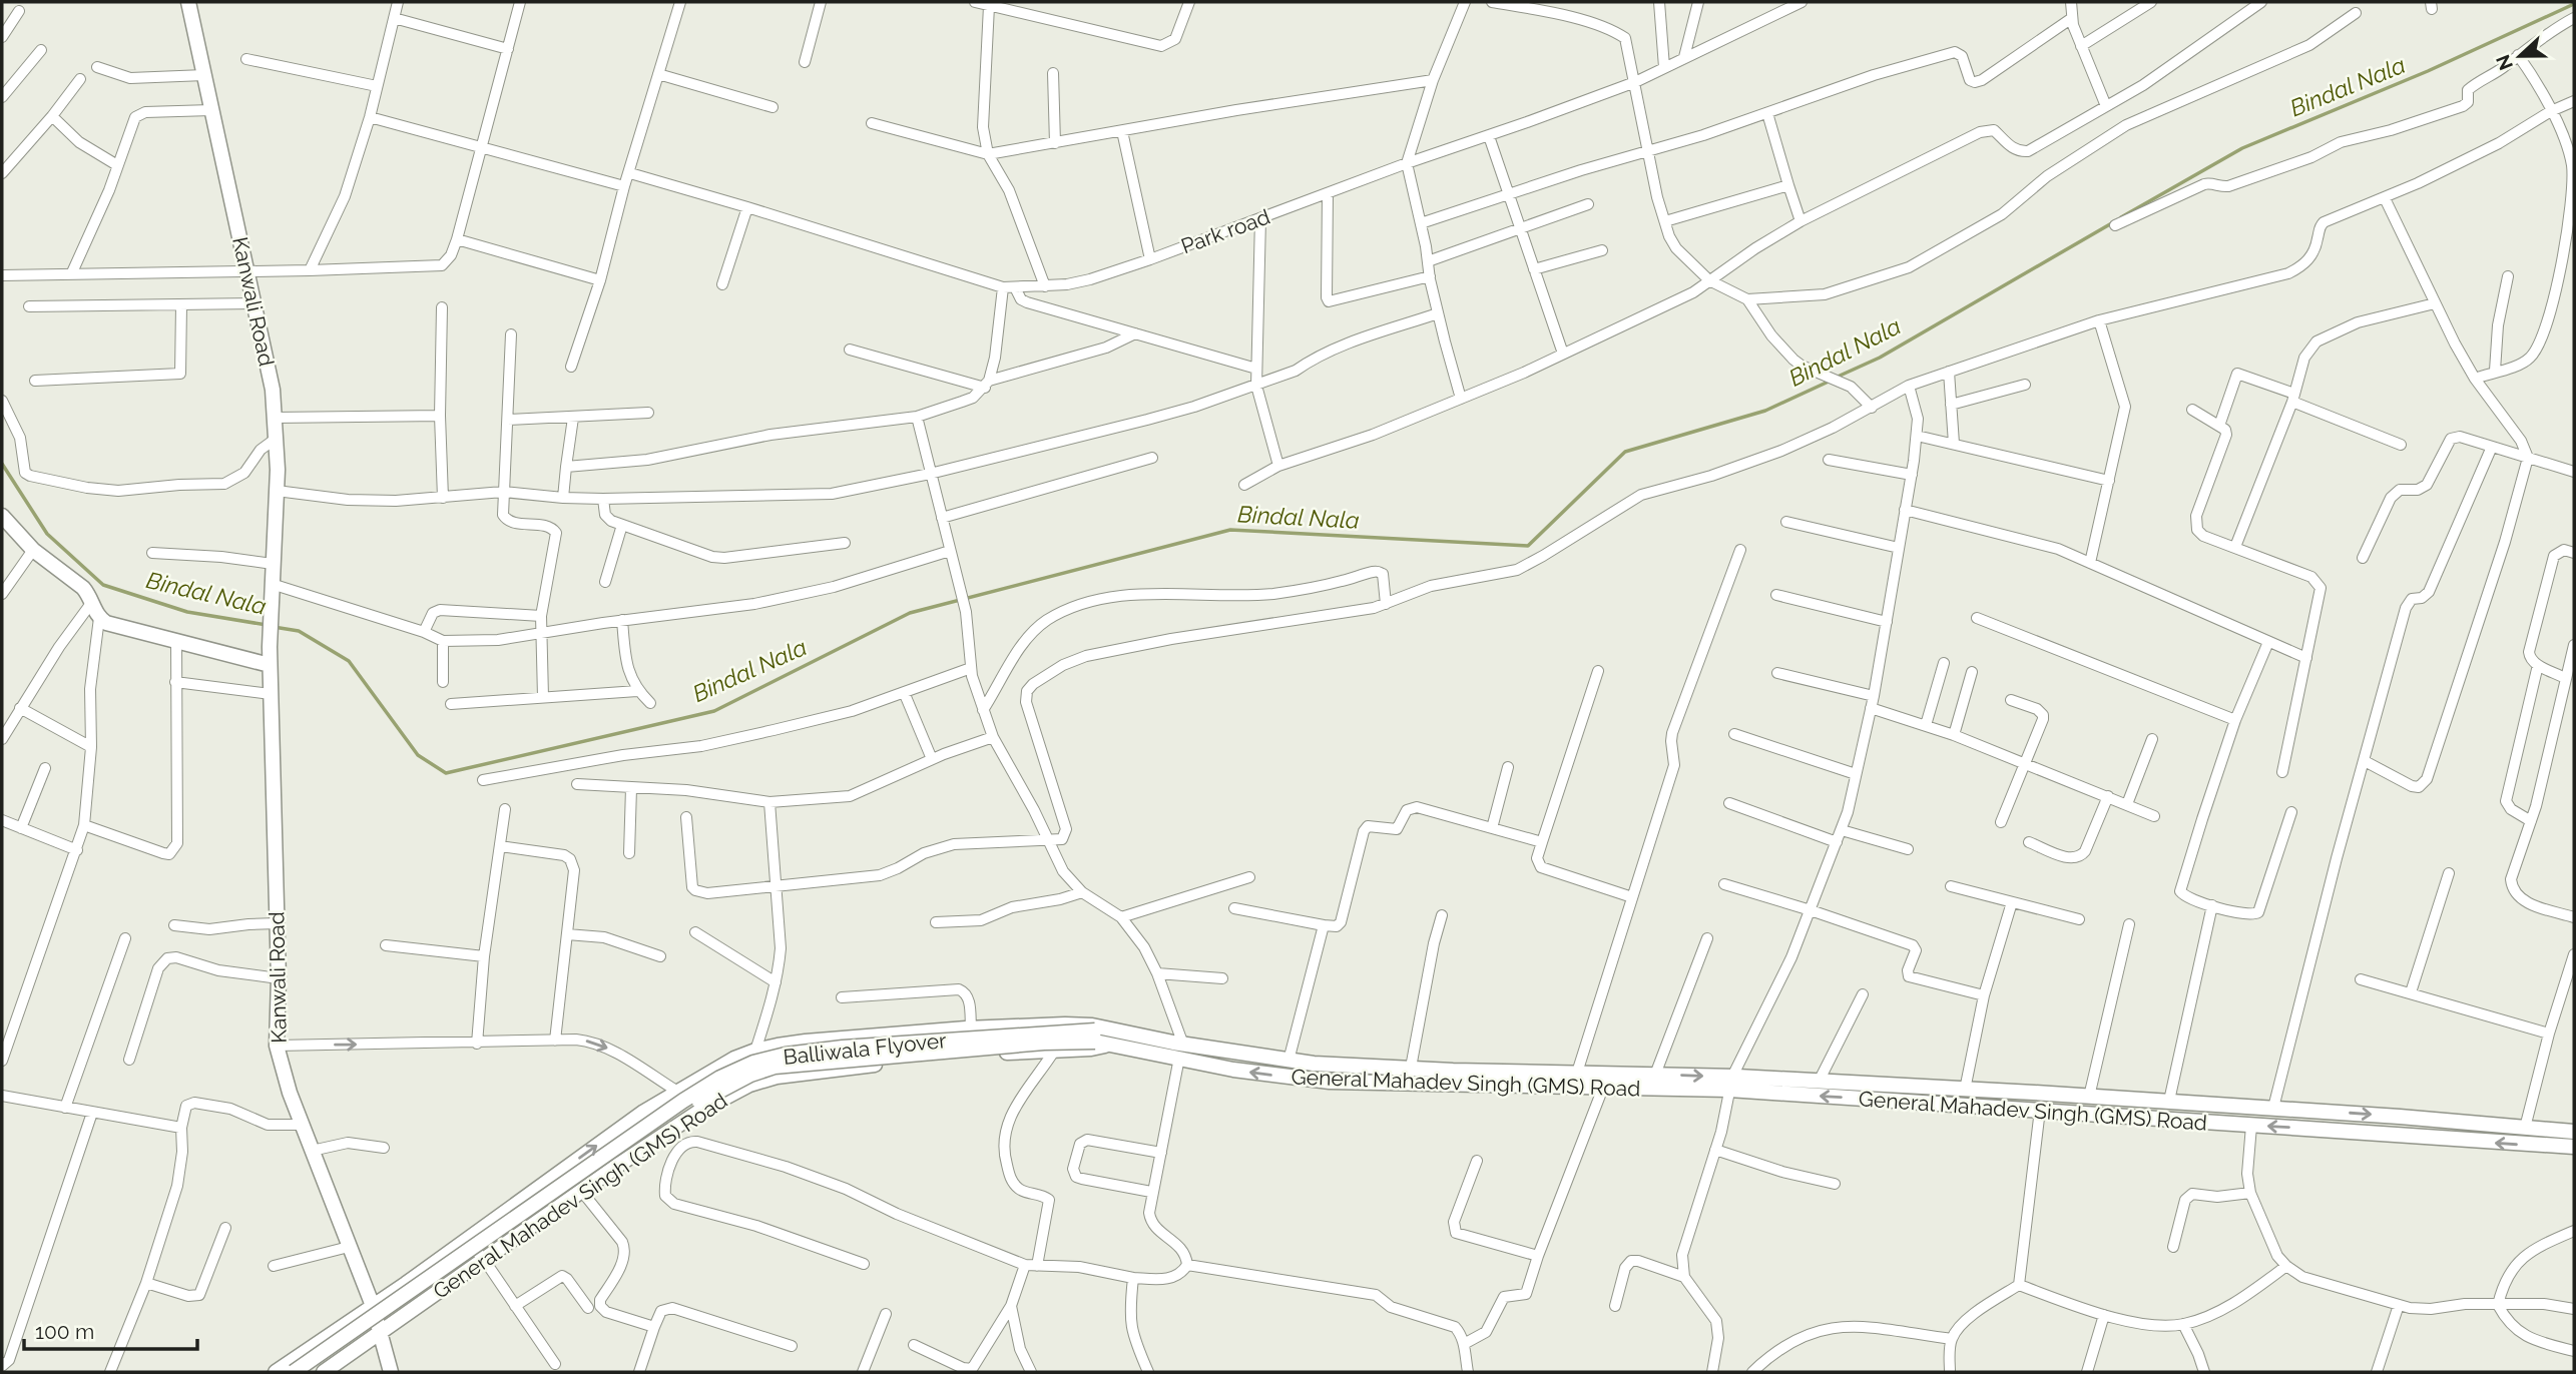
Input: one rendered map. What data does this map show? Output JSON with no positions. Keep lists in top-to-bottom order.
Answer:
{
  "streets": {
    "street": [
      "Park road",
      "Kanwali Road",
      "Balliwala Flyover",
      "General Mahadev Singh (GMS) Road"
    ]
  },
  "crossings": [
    ["Kanwali Road", "General Mahadev Singh (GMS) Road"],
    ["Balliwala Flyover", "General Mahadev Singh (GMS) Road"]
  ],
  "water": ["Bindal Nala"],
  "scale_bar": "100 m",
  "north": "left"
}
